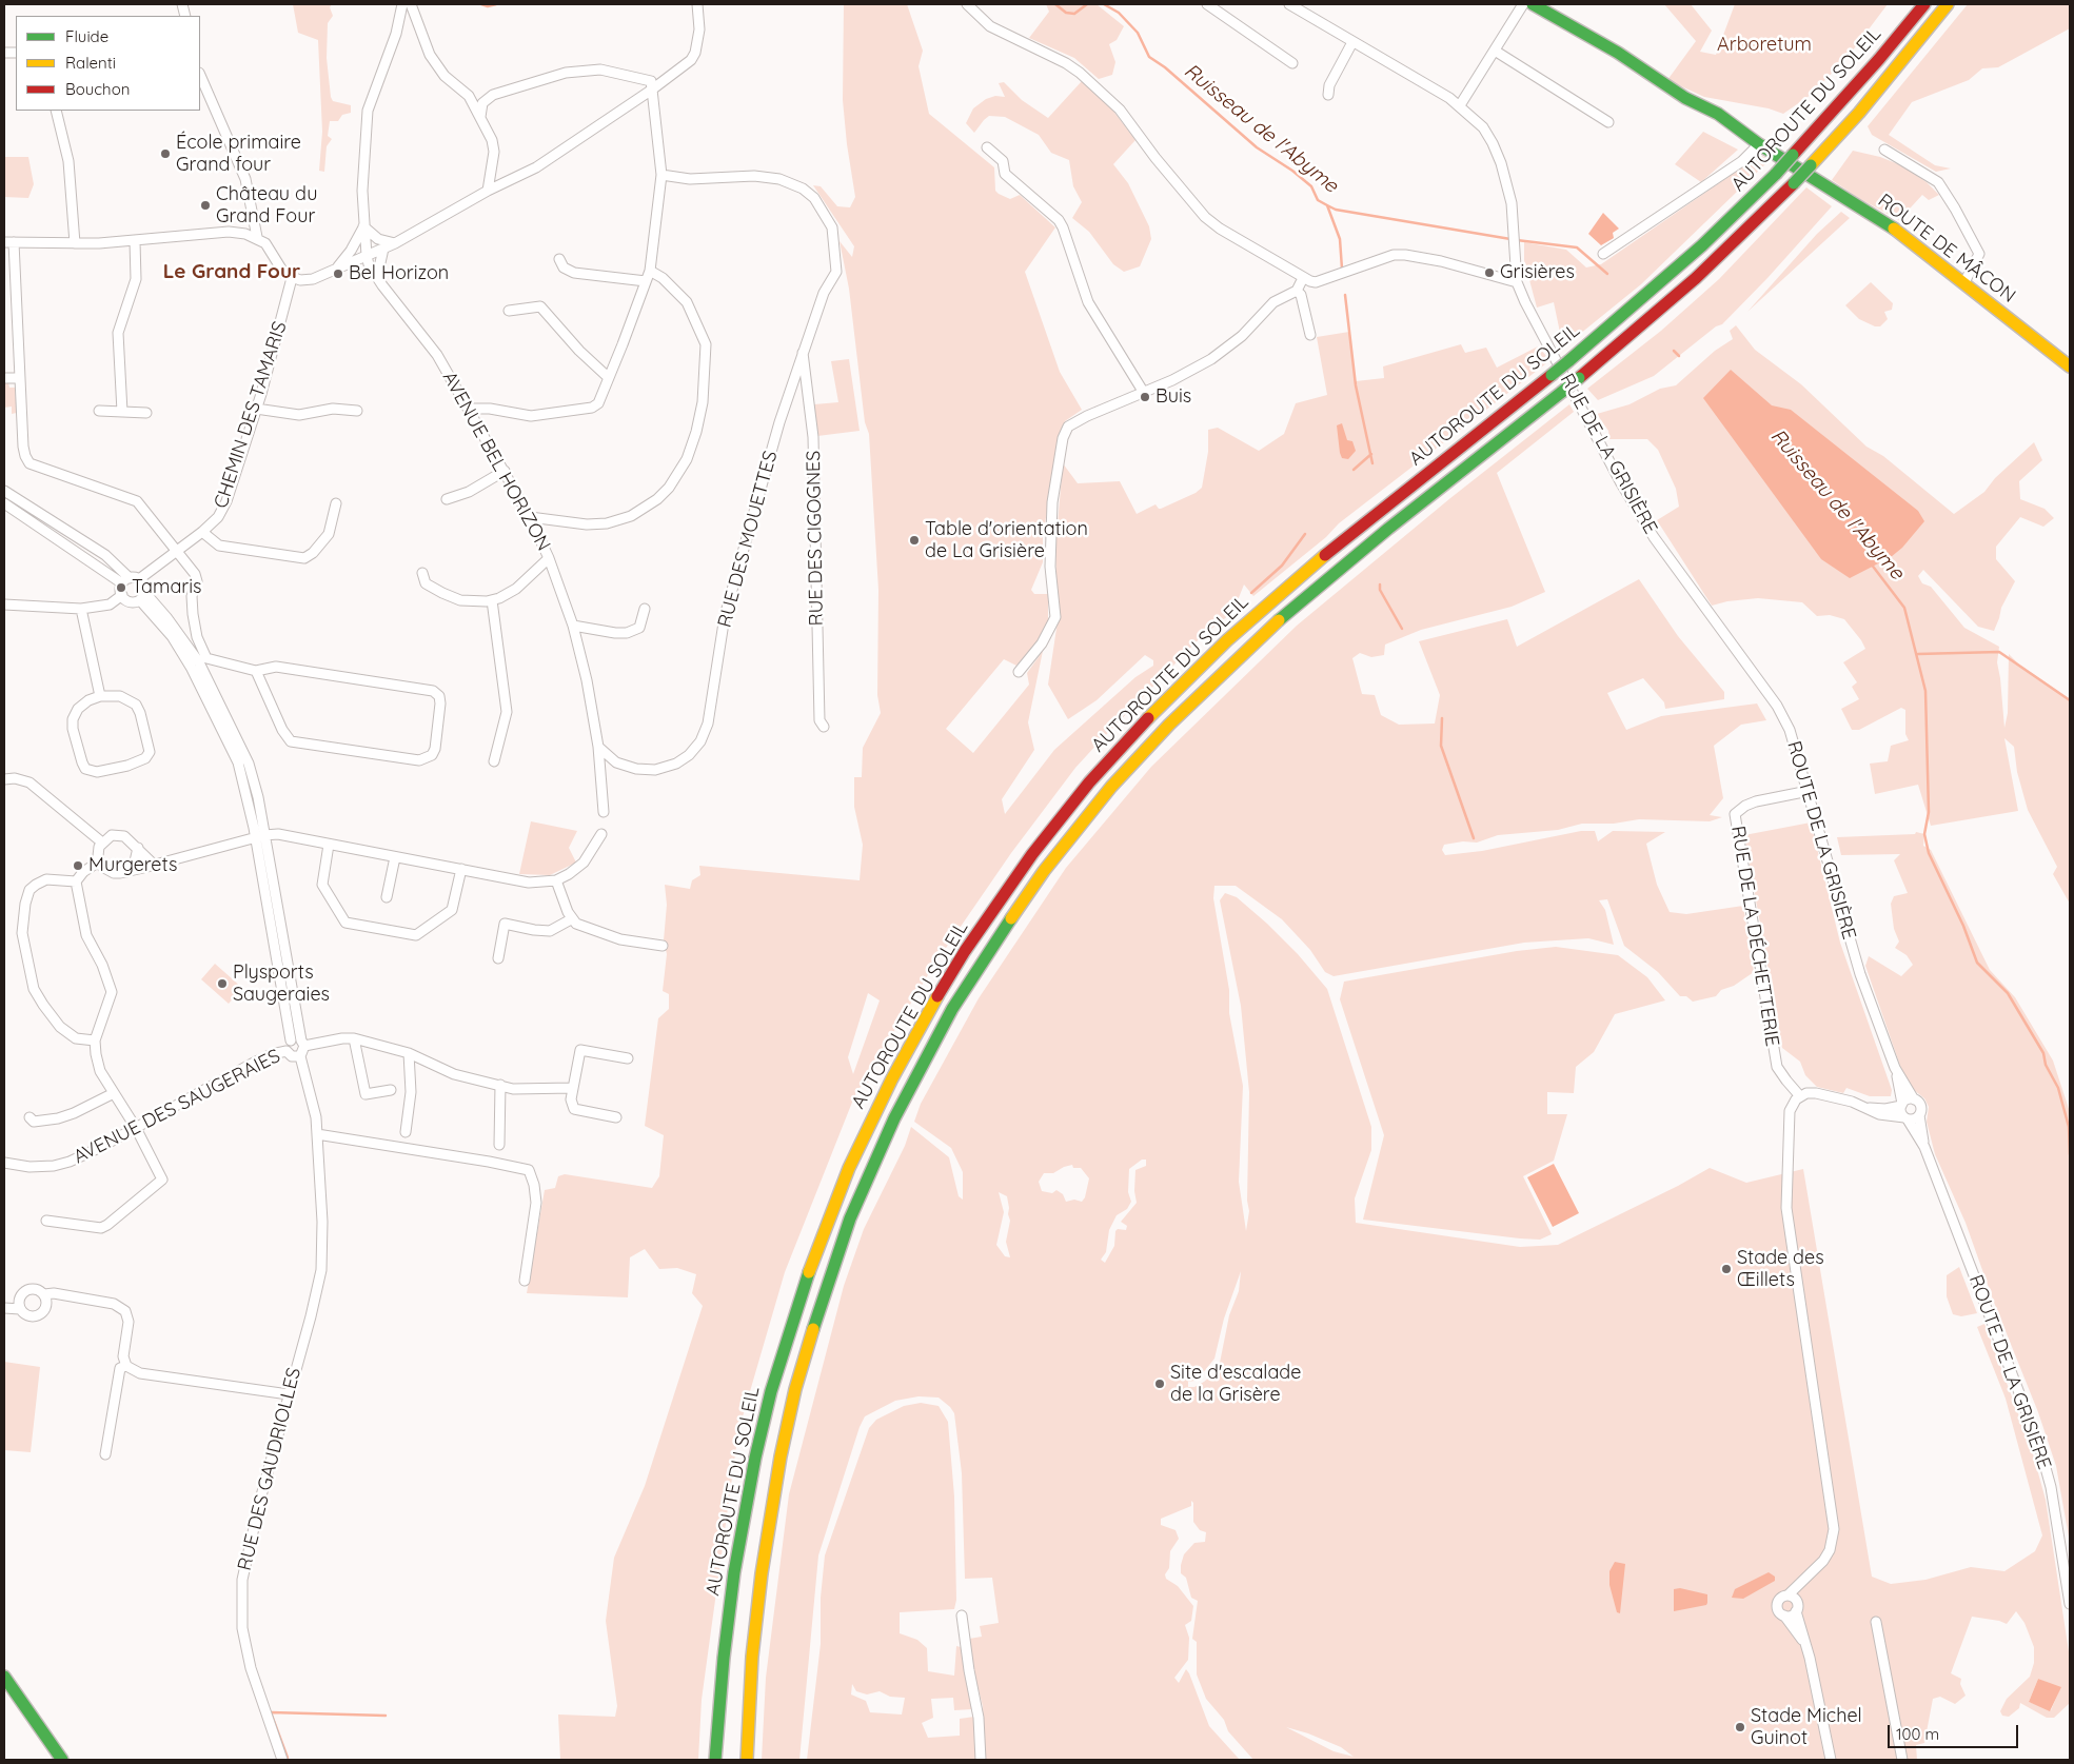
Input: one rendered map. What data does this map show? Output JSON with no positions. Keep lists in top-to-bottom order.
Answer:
{
  "streets": {
    "main road": ["AUTOROUTE DU SOLEIL", "ROUTE DE MÂCON"],
    "street": [
      "CHEMIN DES TAMARIS",
      "RUE DE LA GRISIÈRE",
      "AVENUE BEL HORIZON",
      "RUE DES CIGOGNES",
      "RUE DES MOUETTES",
      "ROUTE DE LA GRISIÈRE",
      "RUE DE LA DÉCHETTERIE",
      "AVENUE DES SAUGERAIES",
      "RUE DES GAUDRIOLLES"
    ]
  },
  "crossings": [
    ["AUTOROUTE DU SOLEIL", "ROUTE DE MÂCON"],
    ["RUE DE LA GRISIÈRE", "ROUTE DE LA GRISIÈRE"],
    ["AVENUE BEL HORIZON", "RUE DES MOUETTES"],
    ["RUE DES CIGOGNES", "RUE DES MOUETTES"],
    ["ROUTE DE LA GRISIÈRE", "RUE DE LA DÉCHETTERIE"]
  ],
  "districts": ["Le Grand Four"],
  "water": ["Ruisseau de l'Abyme"],
  "parks": ["Arboretum"],
  "places": [
    "École primaire Grand four",
    "Château du Grand Four",
    "Grisières",
    "Bel Horizon",
    "Buis",
    "Table d'orientation de La Grisière",
    "Tamaris",
    "Murgerets",
    "Plysports Saugeraies",
    "Stade des Œillets",
    "Site d'escalade de la Grisère",
    "Stade Michel Guinot"
  ],
  "legend": ["Fluide", "Ralenti", "Bouchon"],
  "scale_bar": "100 m"
}
